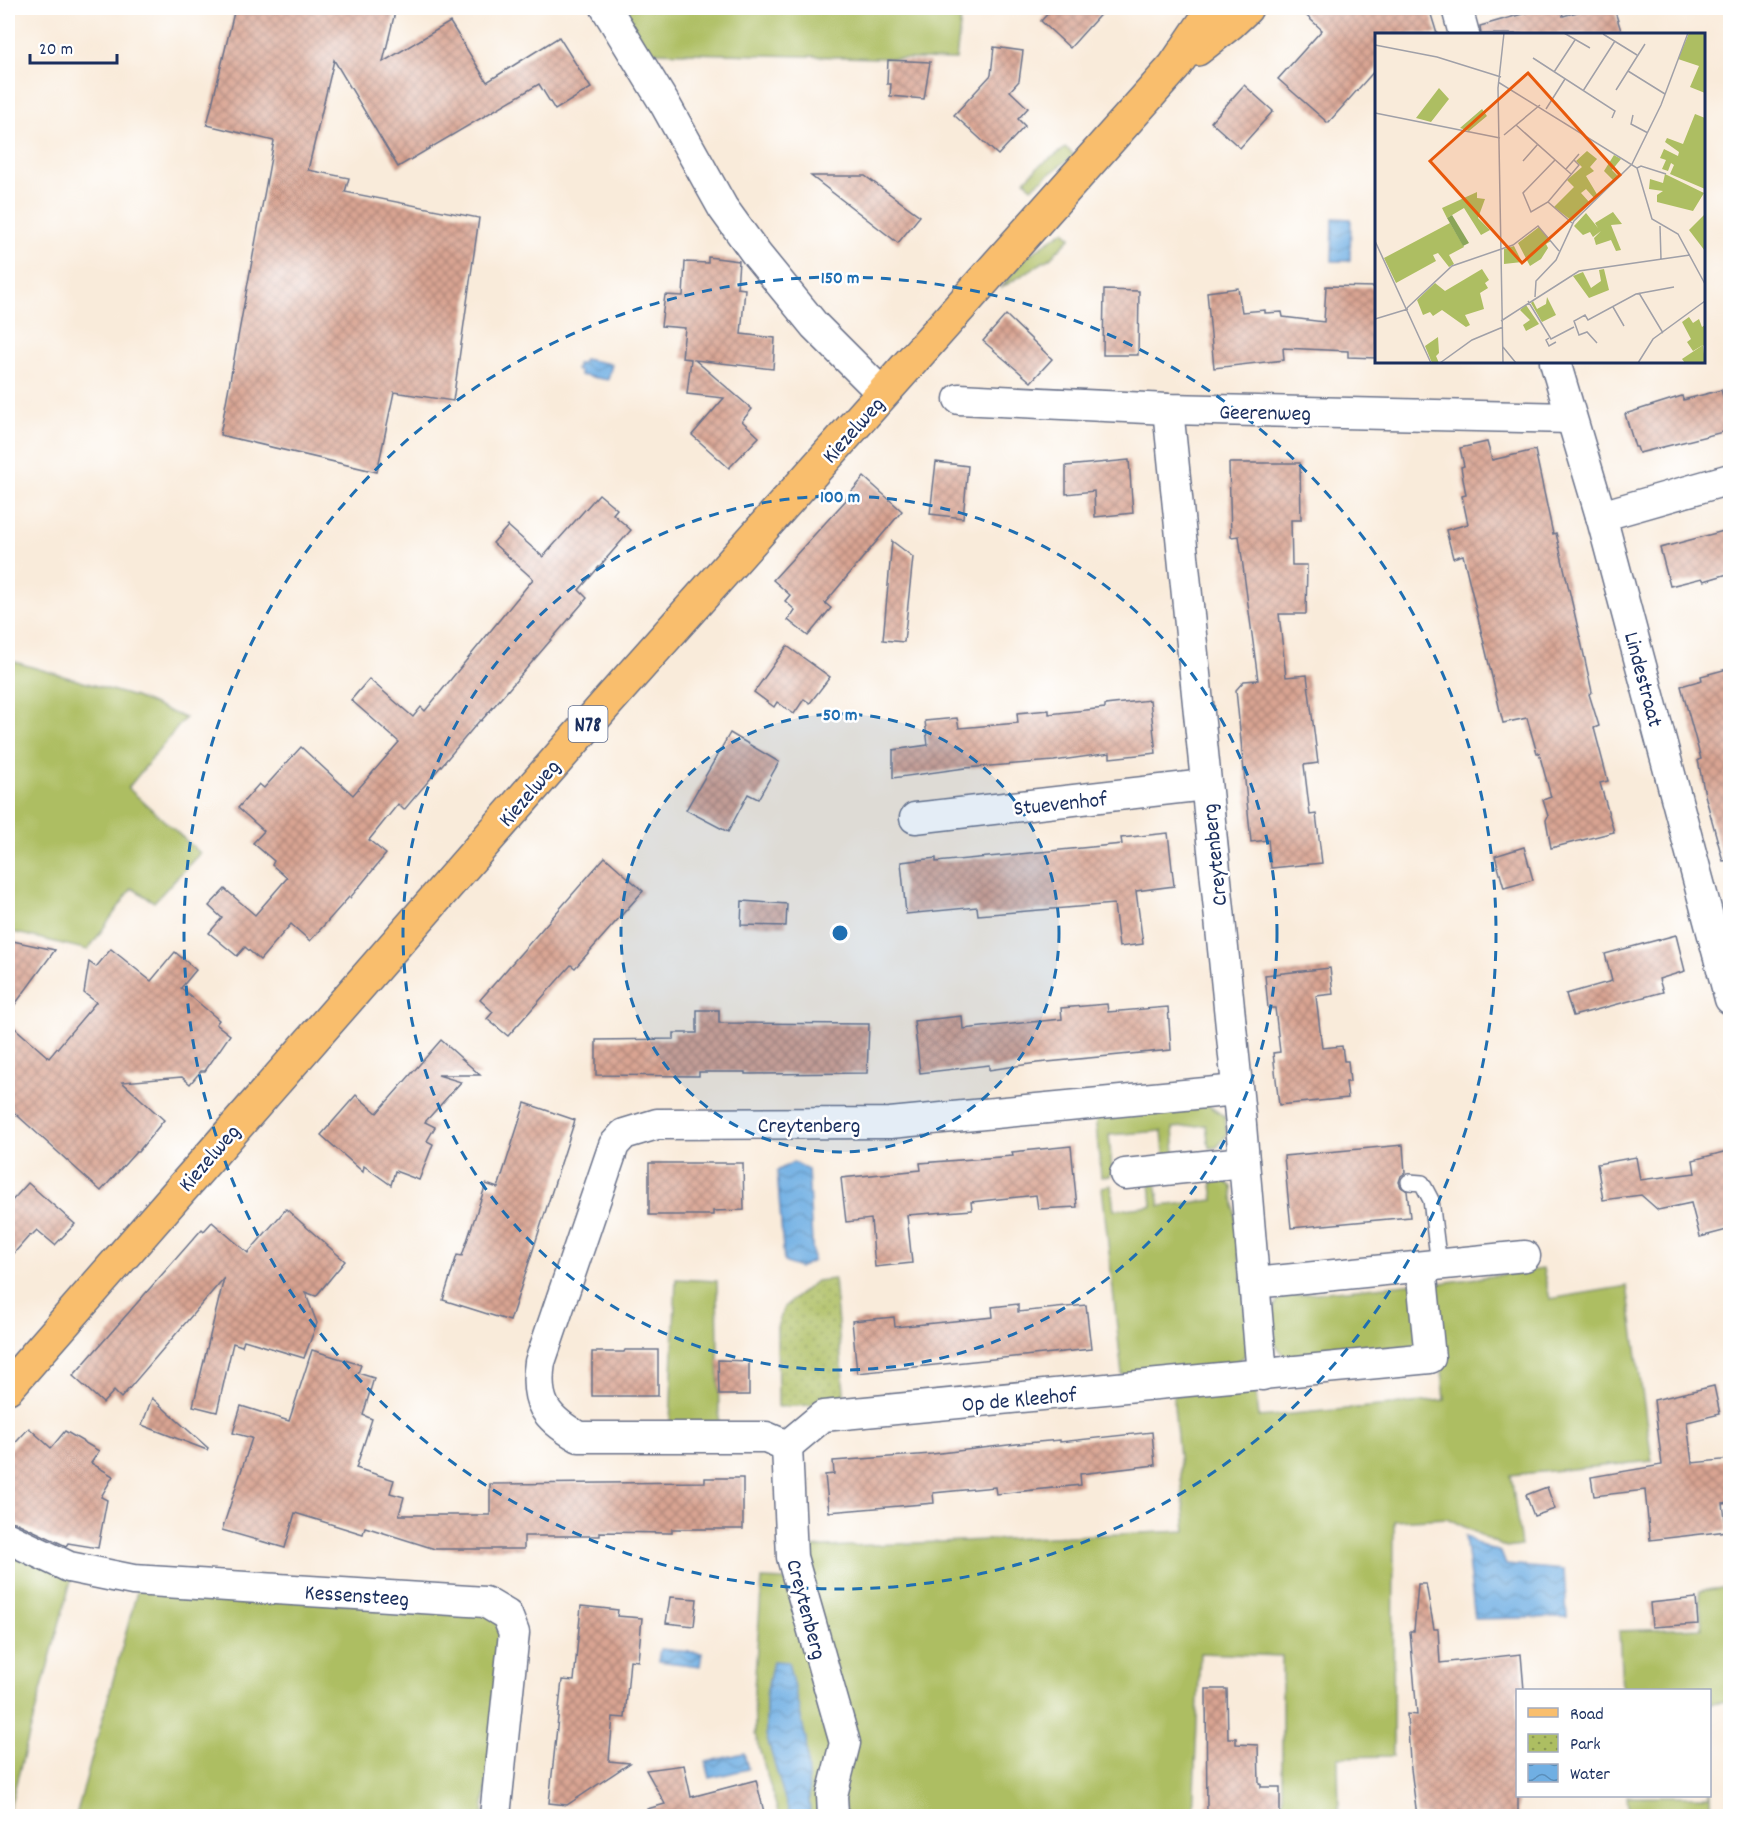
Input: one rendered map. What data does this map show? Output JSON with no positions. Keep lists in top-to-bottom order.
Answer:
{
  "streets": {
    "main road": ["Kiezelweg", "N78"],
    "street": [
      "Geerenweg",
      "Lindestraat",
      "Stuevenhof",
      "Creytenberg",
      "Op de Kleehof",
      "Kessensteeg"
    ]
  },
  "crossings": [
    ["Geerenweg", "Lindestraat"],
    ["Geerenweg", "Creytenberg"],
    ["Stuevenhof", "Creytenberg"],
    ["Creytenberg", "Op de Kleehof"]
  ],
  "legend": ["Road", "Park", "Water"],
  "scale_bar": "20 m",
  "rings": ["150 m", "100 m", "50 m"]
}
